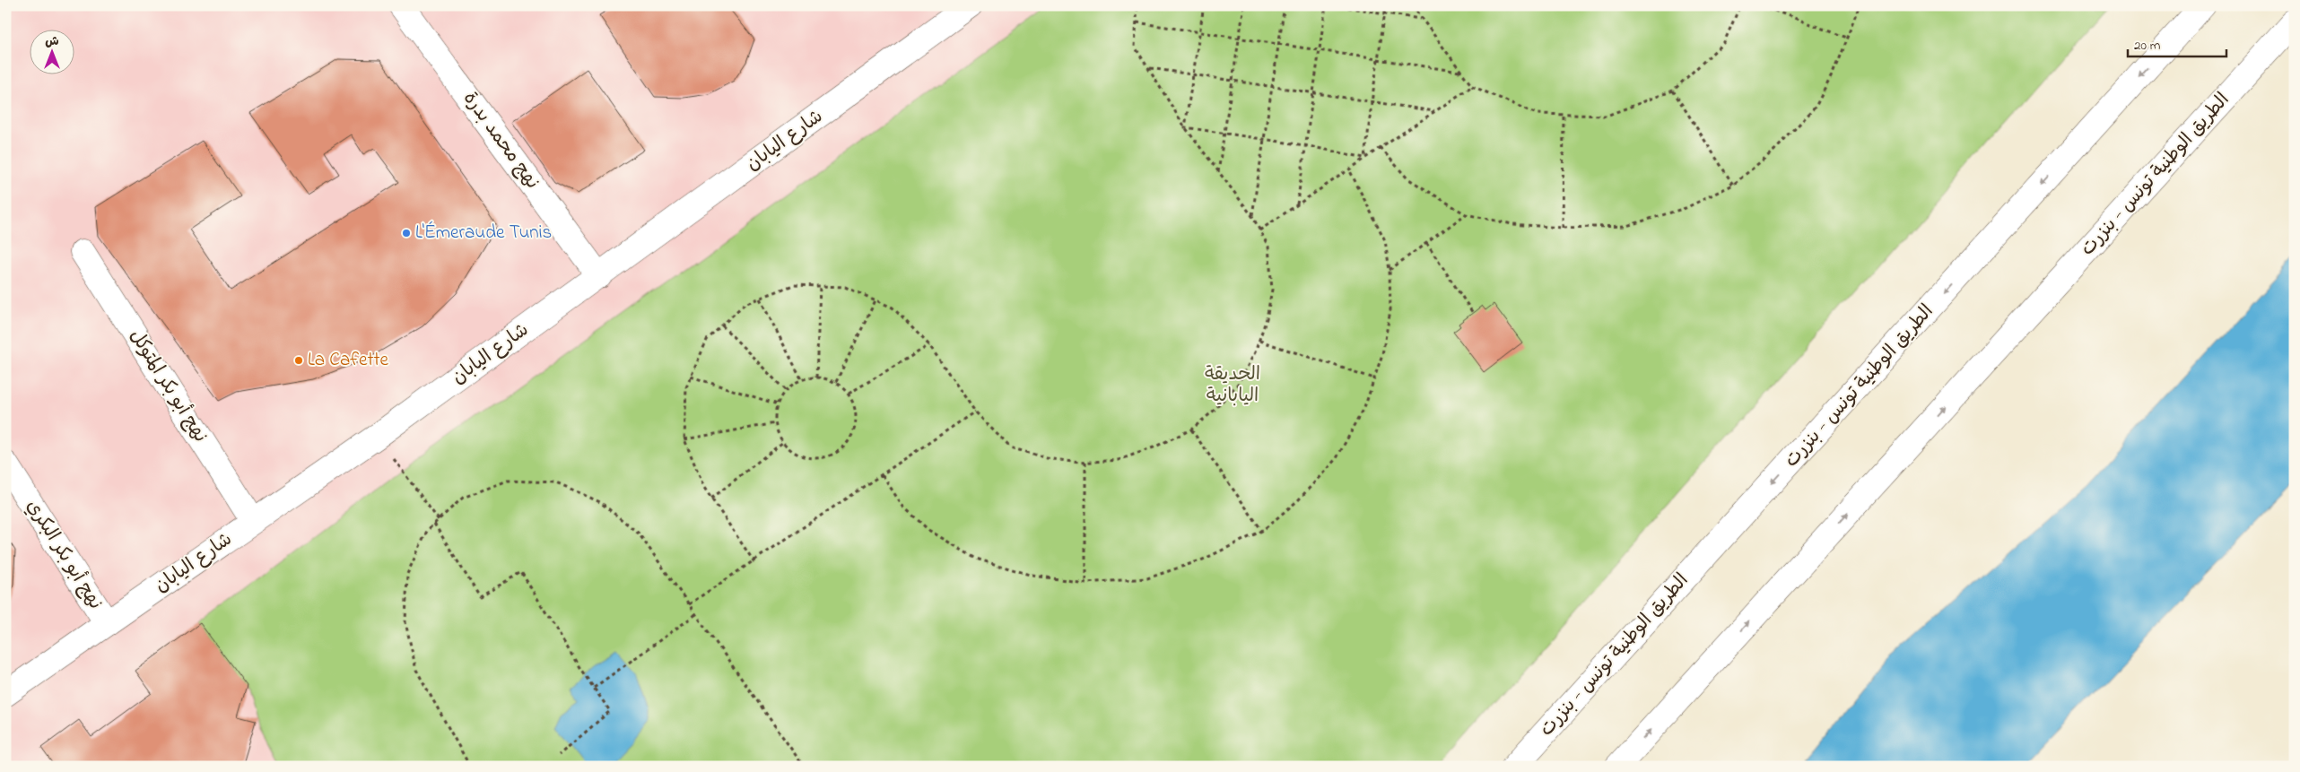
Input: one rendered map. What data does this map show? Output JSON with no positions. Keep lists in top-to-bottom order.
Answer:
{
  "streets": {
    "main road": [
      "نهج محمد بدرة",
      "شارع اليابان",
      "الطريق الوطنية تونس - بنزرت",
      "نهج أبو بكر المتوكل",
      "نهج أبو بكر البكري"
    ]
  },
  "crossings": [
    ["نهج محمد بدرة", "شارع اليابان"],
    ["شارع اليابان", "نهج أبو بكر المتوكل"],
    ["شارع اليابان", "نهج أبو بكر البكري"]
  ],
  "parks": ["الحديقة اليابانية"],
  "places": ["L'Émeraude Tunis", "La Cafette"],
  "scale_bar": "20 m",
  "north": "top"
}
